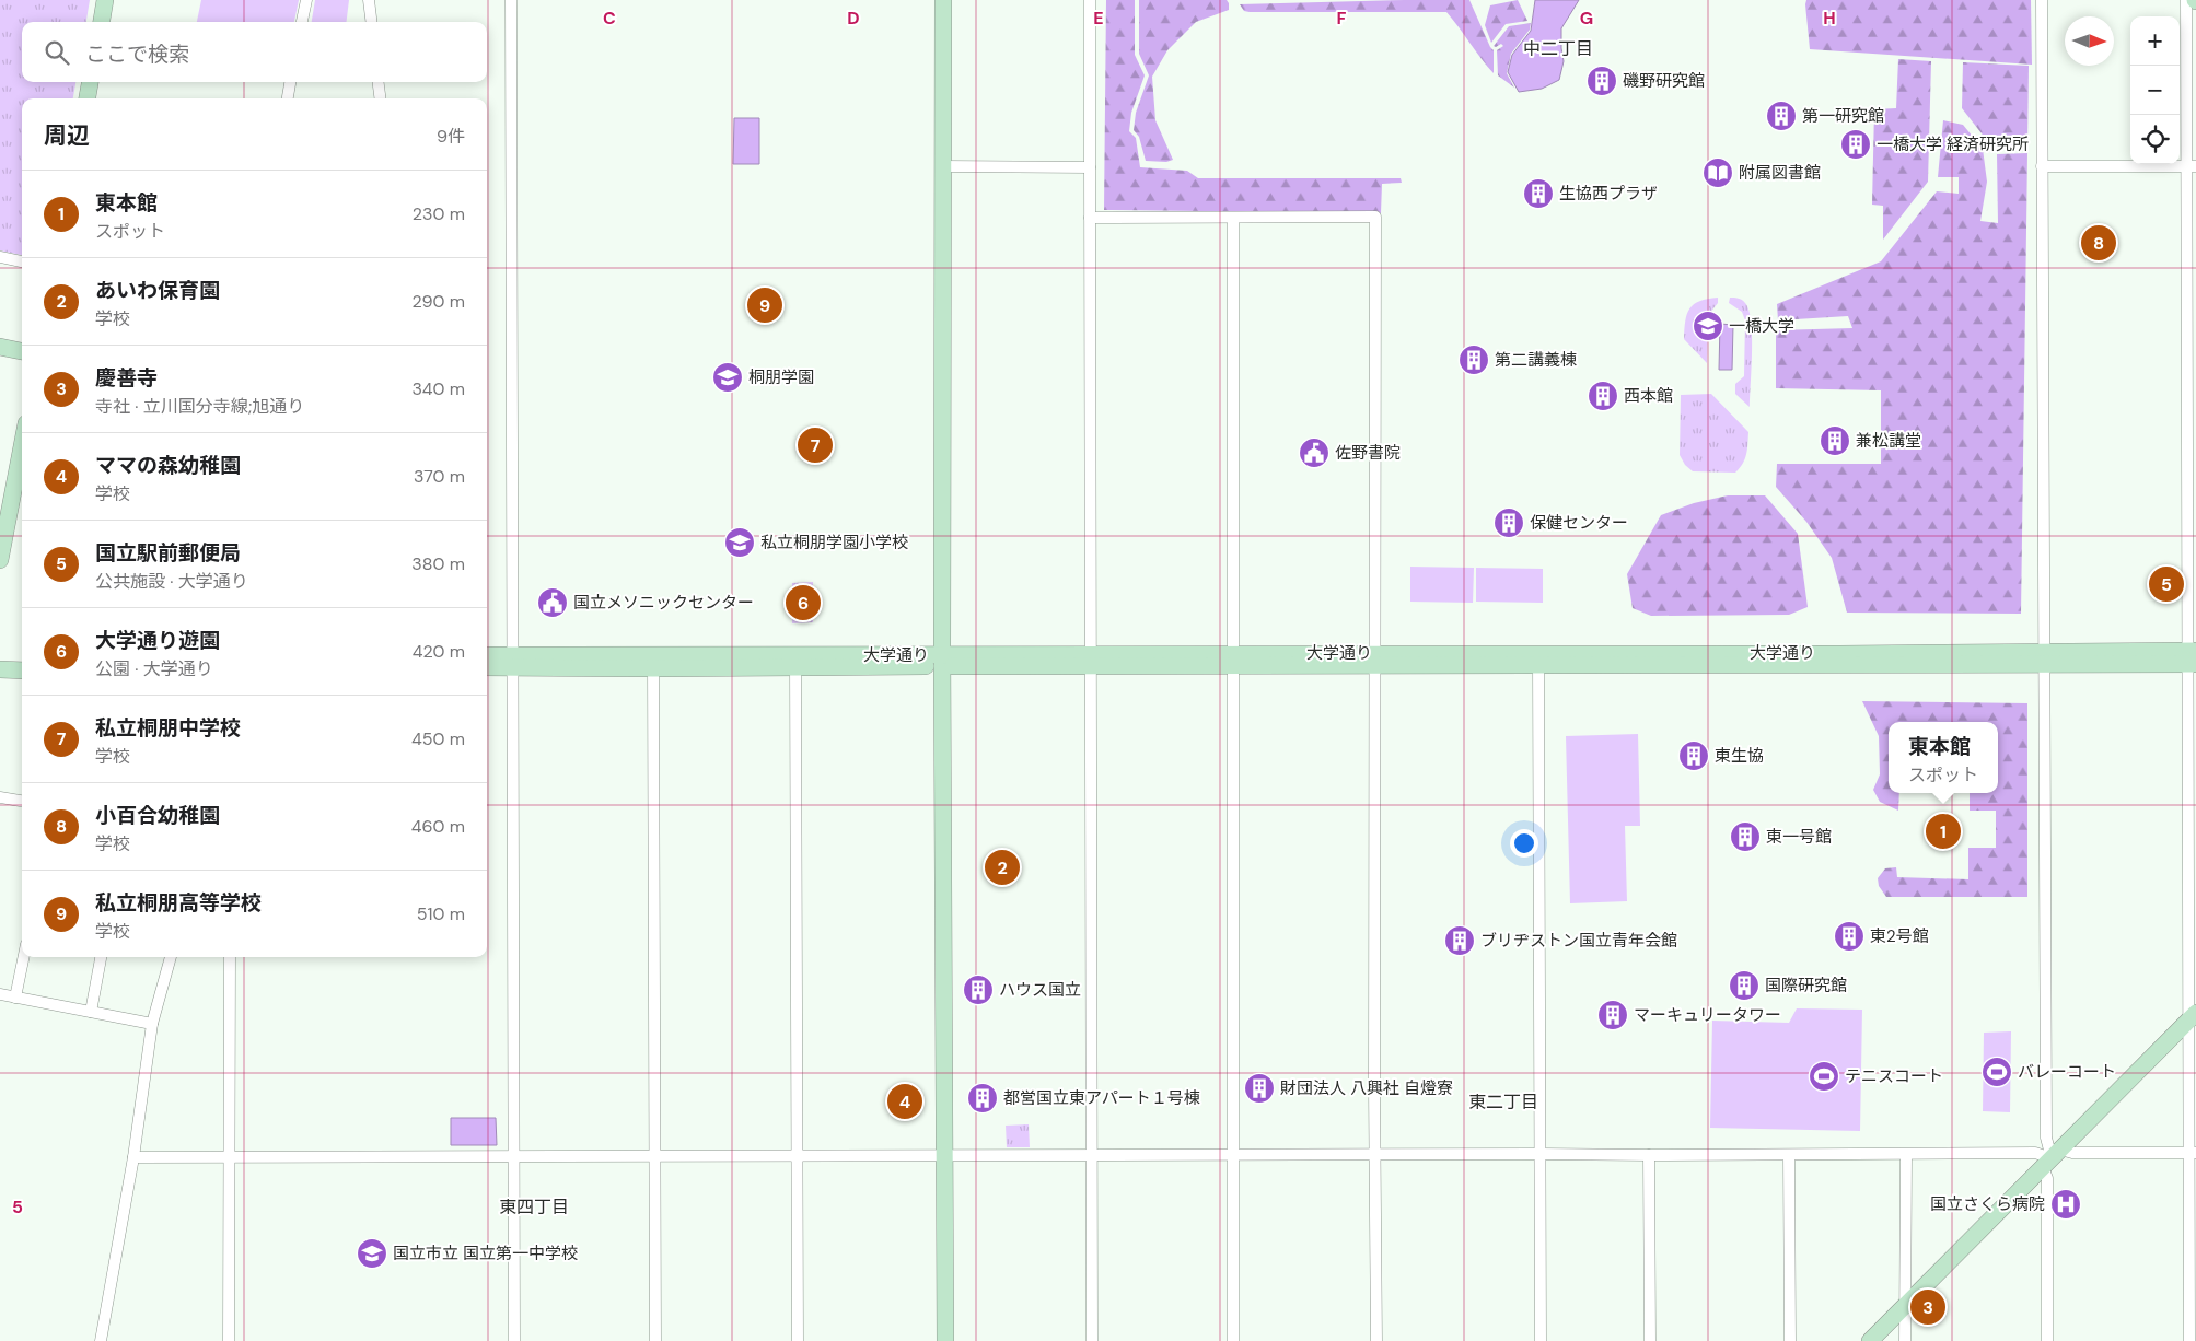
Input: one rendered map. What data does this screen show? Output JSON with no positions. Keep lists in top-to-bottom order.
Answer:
{
  "streets": {
    "main road": ["大学通り"]
  },
  "districts": ["中二丁目", "東二丁目", "東四丁目"],
  "places": {
    "building": [
      "磯野研究館",
      "第一研究館",
      "一橋大学 経済研究所",
      "生協西プラザ",
      "第二講義棟",
      "西本館",
      "兼松講堂",
      "保健センター",
      "東生協",
      "東一号館",
      "東2号館",
      "ブリヂストン国立青年会館",
      "国際研究館",
      "ハウス国立",
      "マーキュリータワー",
      "財団法人 八興社 自燈寮",
      "都営国立東アパート１号棟"
    ],
    "library": ["附属図書館"],
    "school or university": [
      "一橋大学",
      "桐朋学園",
      "私立桐朋学園小学校",
      "国立市立 国立第一中学校"
    ],
    "public building": ["佐野書院", "国立メソニックセンター"],
    "sports": ["バレーコート", "テニスコート"],
    "hospital": ["国立さくら病院"]
  },
  "north": "right",
  "page": {
    "map_buttons": ["+", "−"],
    "search": "ここで検索",
    "heading": ["周辺", "9件"],
    "list": [
      {
        "mark": "1",
        "name": "東本館",
        "note": "スポット",
        "value": "230 m"
      },
      {
        "mark": "2",
        "name": "あいわ保育園",
        "note": "学校",
        "value": "290 m"
      },
      {
        "mark": "3",
        "name": "慶善寺",
        "note": "寺社 · 立川国分寺線;旭通り",
        "value": "340 m"
      },
      {
        "mark": "4",
        "name": "ママの森幼稚園",
        "note": "学校",
        "value": "370 m"
      },
      {
        "mark": "5",
        "name": "国立駅前郵便局",
        "note": "公共施設 · 大学通り",
        "value": "380 m"
      },
      {
        "mark": "6",
        "name": "大学通り遊園",
        "note": "公園 · 大学通り",
        "value": "420 m"
      },
      {
        "mark": "7",
        "name": "私立桐朋中学校",
        "note": "学校",
        "value": "450 m"
      },
      {
        "mark": "8",
        "name": "小百合幼稚園",
        "note": "学校",
        "value": "460 m"
      },
      {
        "mark": "9",
        "name": "私立桐朋高等学校",
        "note": "学校",
        "value": "510 m"
      }
    ],
    "pins": [
      "8",
      "9",
      "7",
      "5",
      "6",
      "1",
      "2",
      "4",
      "3"
    ],
    "popup": ["東本館", "スポット"]
  },
  "grid": {
    "columns": [
      "C",
      "D",
      "E",
      "F",
      "G",
      "H"
    ],
    "rows": ["5"]
  }
}
